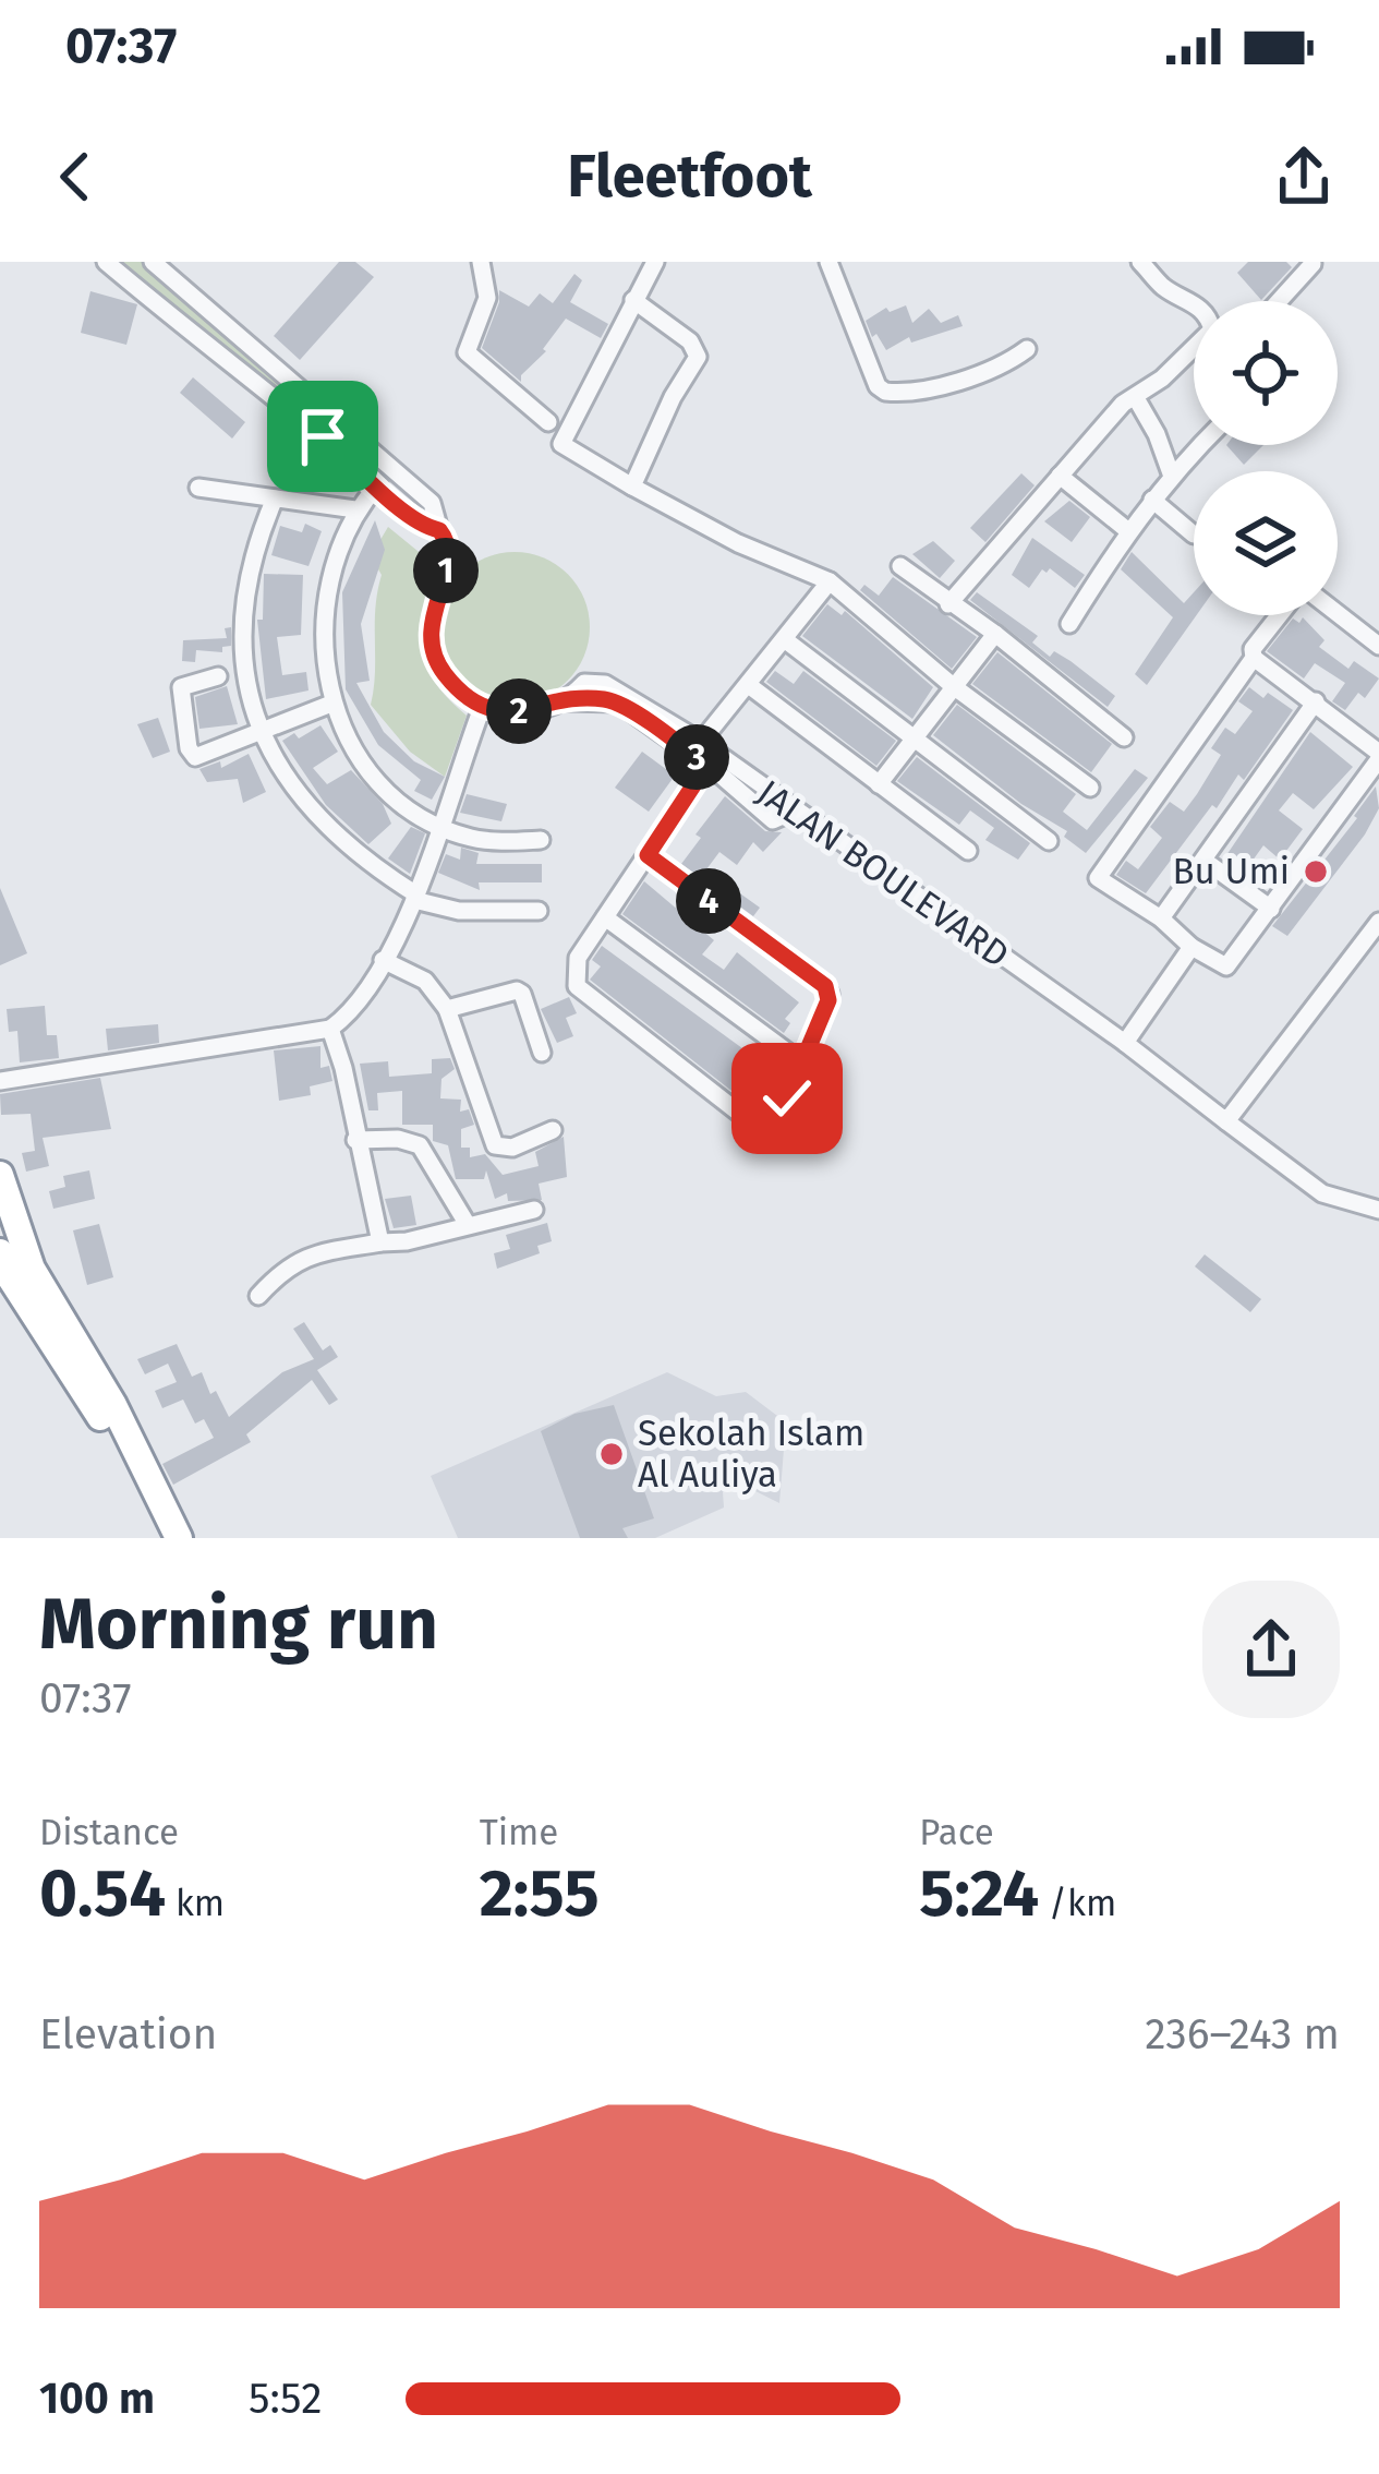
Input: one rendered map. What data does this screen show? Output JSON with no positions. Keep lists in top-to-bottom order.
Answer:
{
  "streets": {
    "street": ["JALAN BOULEVARD"]
  },
  "places": ["Bu Umi", "Sekolah Islam Al Auliya"],
  "page": {
    "status": "07:37",
    "header": "Fleetfoot",
    "pins": [
      "1",
      "2",
      "3",
      "4"
    ],
    "heading": ["Morning run", "07:37"],
    "stats": [
      ["Distance", "0.54 km"],
      ["Time", "2:55"],
      ["Pace", "5:24 /km"]
    ],
    "chart": ["Elevation", "236–243 m"],
    "list": [
      {
        "name": "100 m",
        "note": "5:52"
      }
    ]
  }
}
